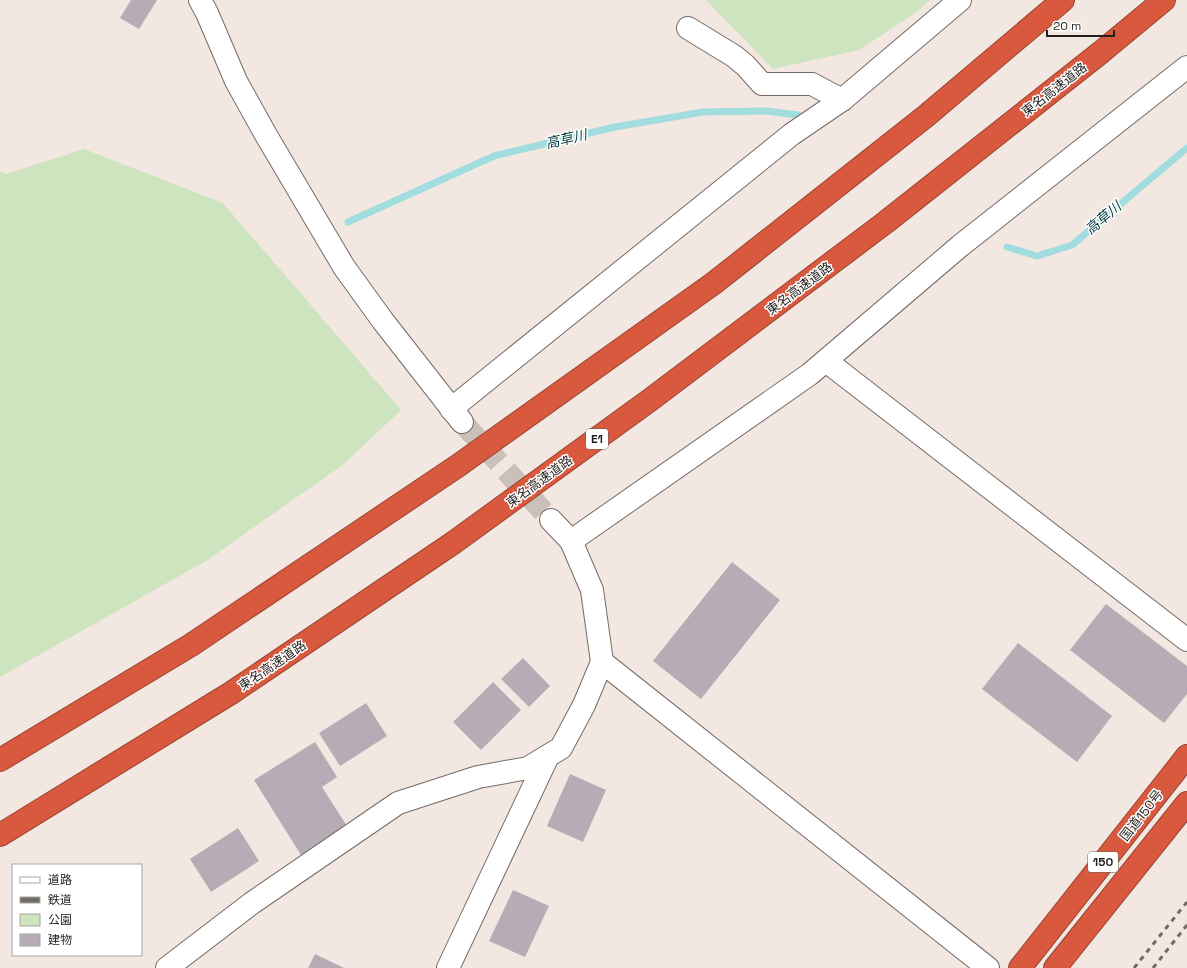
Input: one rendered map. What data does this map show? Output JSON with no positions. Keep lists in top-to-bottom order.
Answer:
{
  "streets": {
    "highway": [
      "東名高速道路",
      "E1",
      "国道150号",
      "150"
    ]
  },
  "water": ["高草川"],
  "legend": [
    "道路",
    "鉄道",
    "公園",
    "建物"
  ],
  "scale_bar": "20 m"
}
